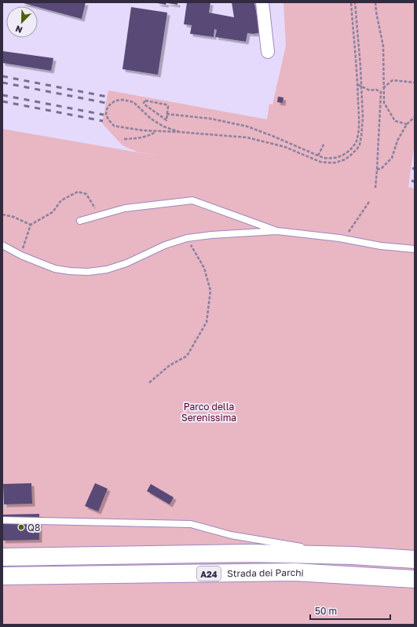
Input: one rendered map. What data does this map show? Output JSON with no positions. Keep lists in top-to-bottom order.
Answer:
{
  "streets": {
    "highway": ["Strada dei Parchi", "A24"]
  },
  "parks": ["Parco della Serenissima"],
  "places": ["Q8"],
  "scale_bar": "50 m",
  "north": "bottom left"
}
